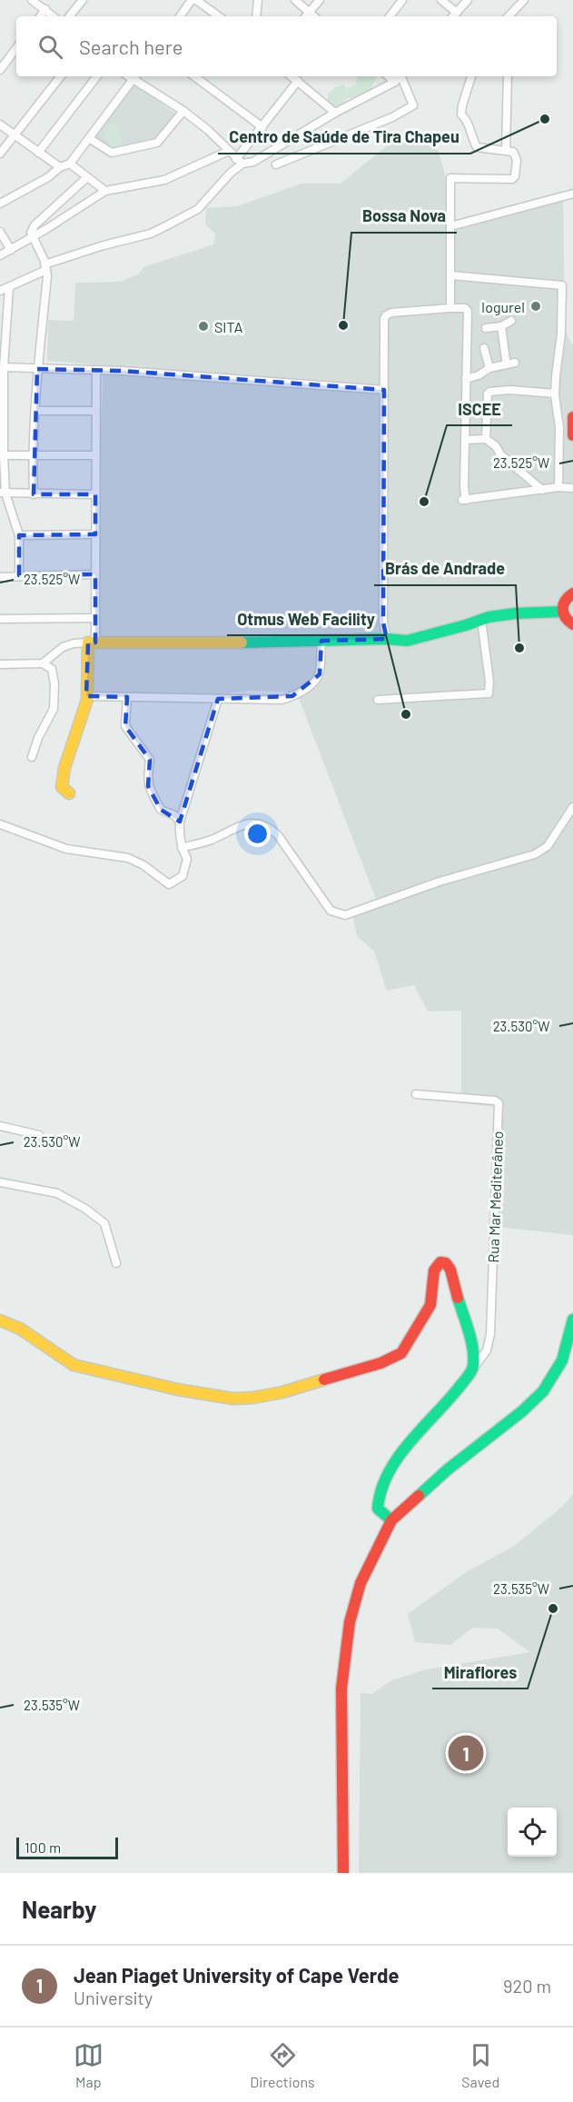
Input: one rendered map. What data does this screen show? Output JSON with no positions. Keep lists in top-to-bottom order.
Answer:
{
  "streets": {
    "street": ["Rua Mar Mediterâneo"]
  },
  "places": [
    "Centro de Saúde de Tira Chapeu",
    "Iogurel",
    "Bossa Nova",
    "SITA",
    "ISCEE",
    "Brás de Andrade",
    "Otmus Web Facility",
    "Miraflores"
  ],
  "scale_bar": "100 m",
  "page": {
    "search": "Search here",
    "pins": "1",
    "scale": "100 m",
    "heading": "Nearby",
    "list": [
      {
        "mark": "1",
        "name": "Jean Piaget University of Cape Verde",
        "note": "University",
        "value": "920 m"
      }
    ],
    "nav": ["Map", "Directions", "Saved"]
  },
  "coordinates": ["23.525°W", "23.530°W", "23.535°W"]
}
